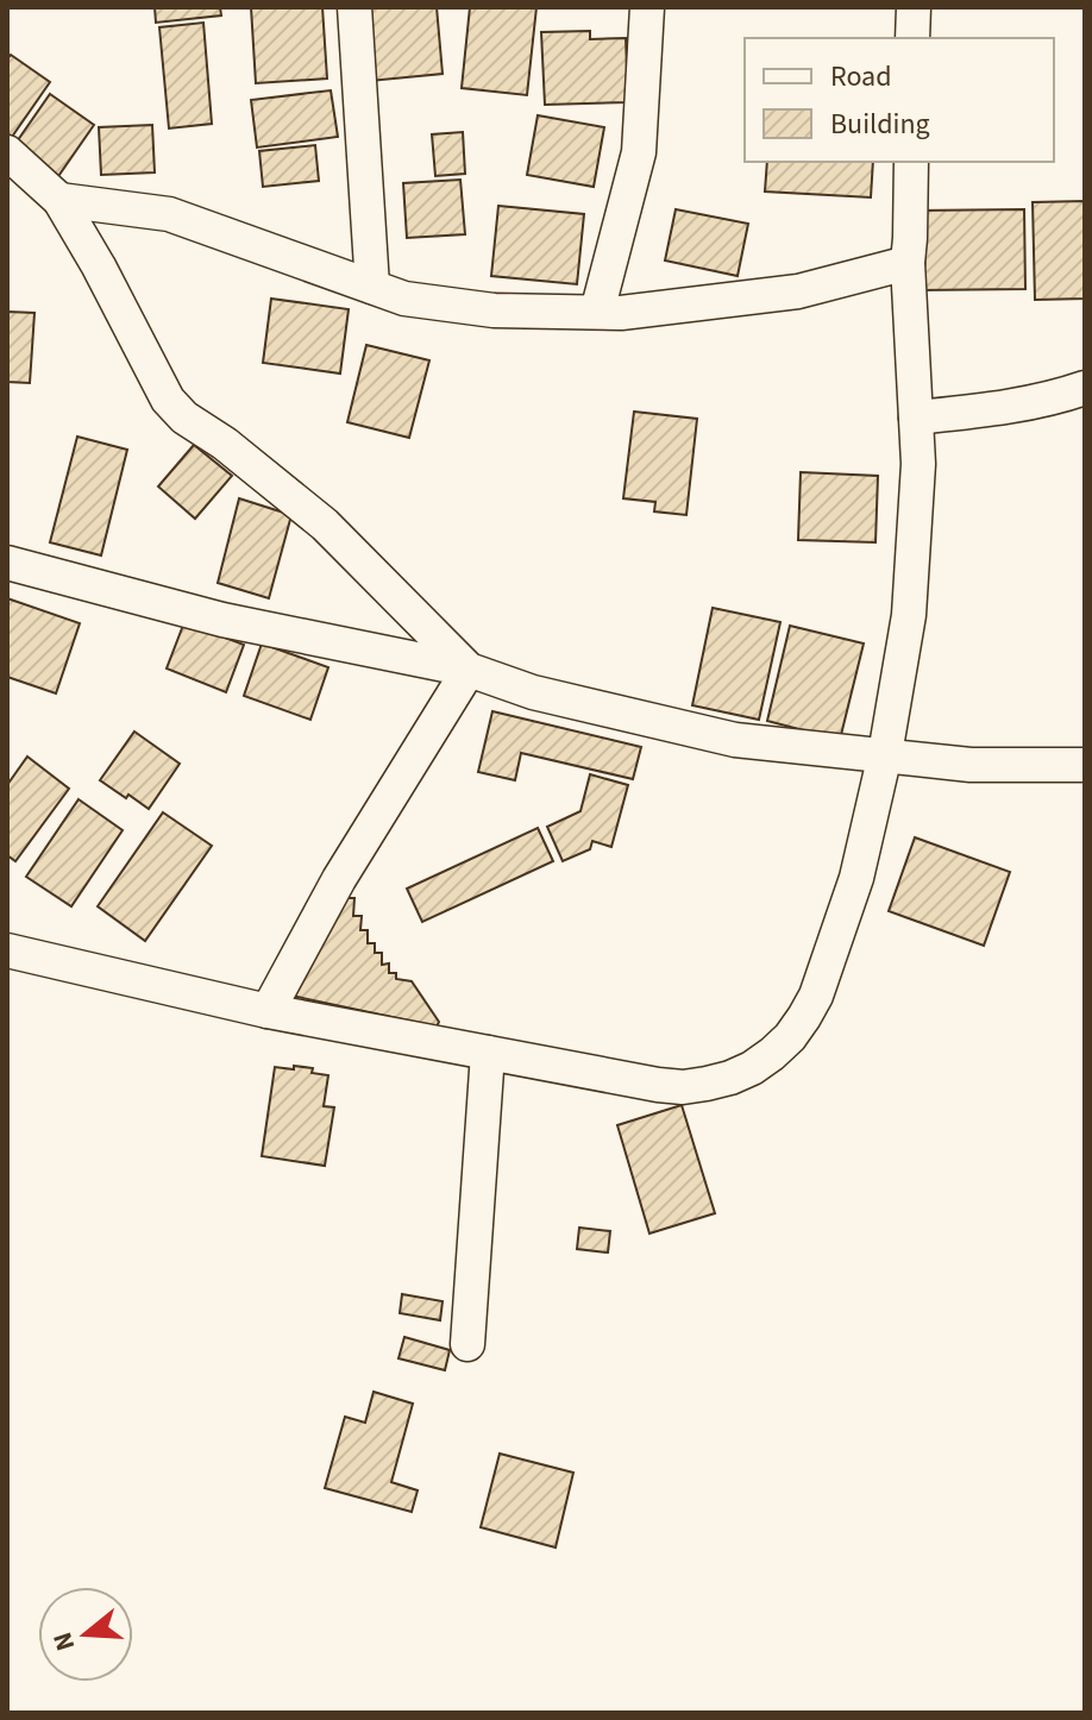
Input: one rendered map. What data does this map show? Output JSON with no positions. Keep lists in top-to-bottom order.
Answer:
{
  "legend": ["Road", "Building"],
  "north": "left"
}
